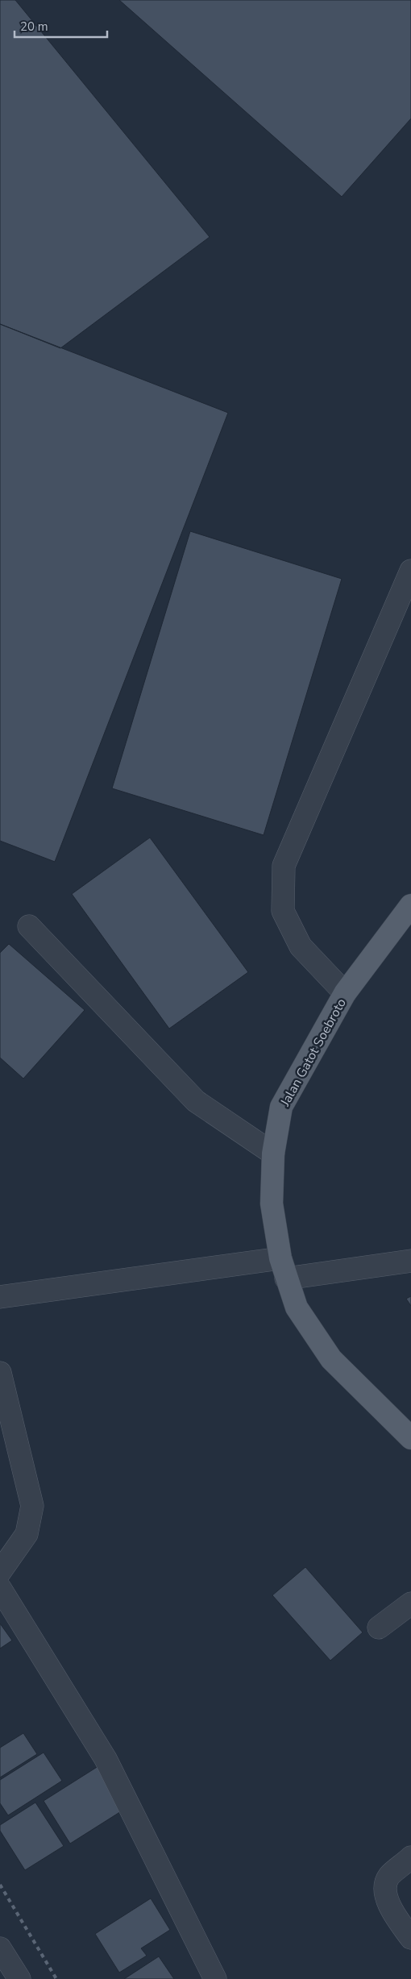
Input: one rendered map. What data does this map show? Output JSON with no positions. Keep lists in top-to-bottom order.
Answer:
{
  "streets": {
    "main road": ["Jalan Gatot Soebroto"]
  },
  "scale_bar": "20 m"
}
